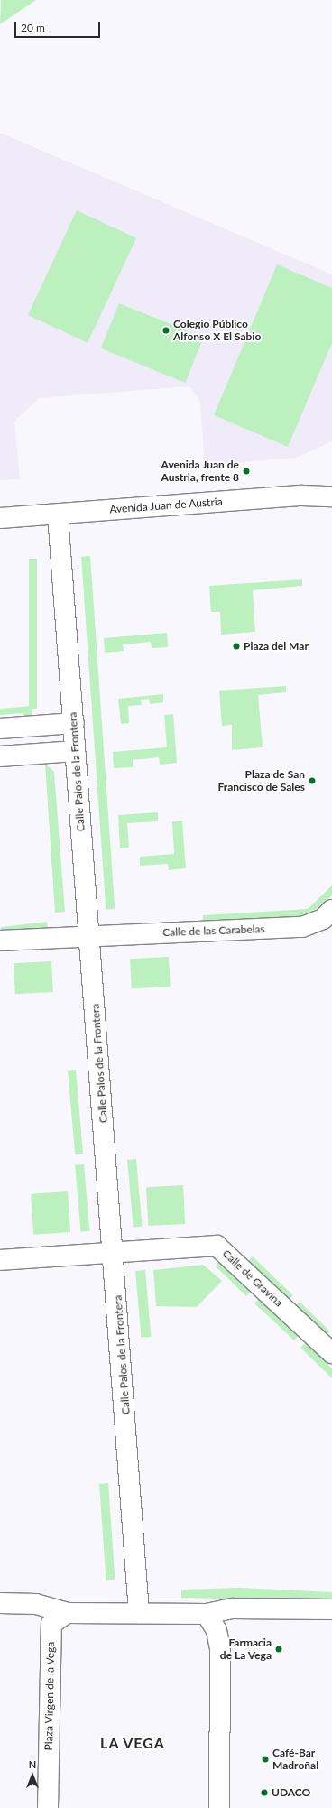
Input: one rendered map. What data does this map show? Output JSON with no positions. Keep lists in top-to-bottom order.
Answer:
{
  "streets": {
    "street": [
      "Avenida Juan de Austria",
      "Calle Palos de la Frontera",
      "Calle de las Carabelas",
      "Calle de Gravina",
      "Plaza Virgen de la Vega"
    ]
  },
  "crossings": [
    ["Avenida Juan de Austria", "Calle Palos de la Frontera"],
    ["Calle Palos de la Frontera", "Calle de las Carabelas"],
    ["Calle Palos de la Frontera", "Calle de Gravina"]
  ],
  "districts": ["LA VEGA"],
  "places": [
    "Colegio Público Alfonso X El Sabio",
    "Avenida Juan de Austria, frente 8",
    "Plaza del Mar",
    "Plaza de San Francisco de Sales",
    "Farmacia de La Vega",
    "Café-Bar Madroñal",
    "UDACO"
  ],
  "scale_bar": "20 m",
  "north": "top"
}
